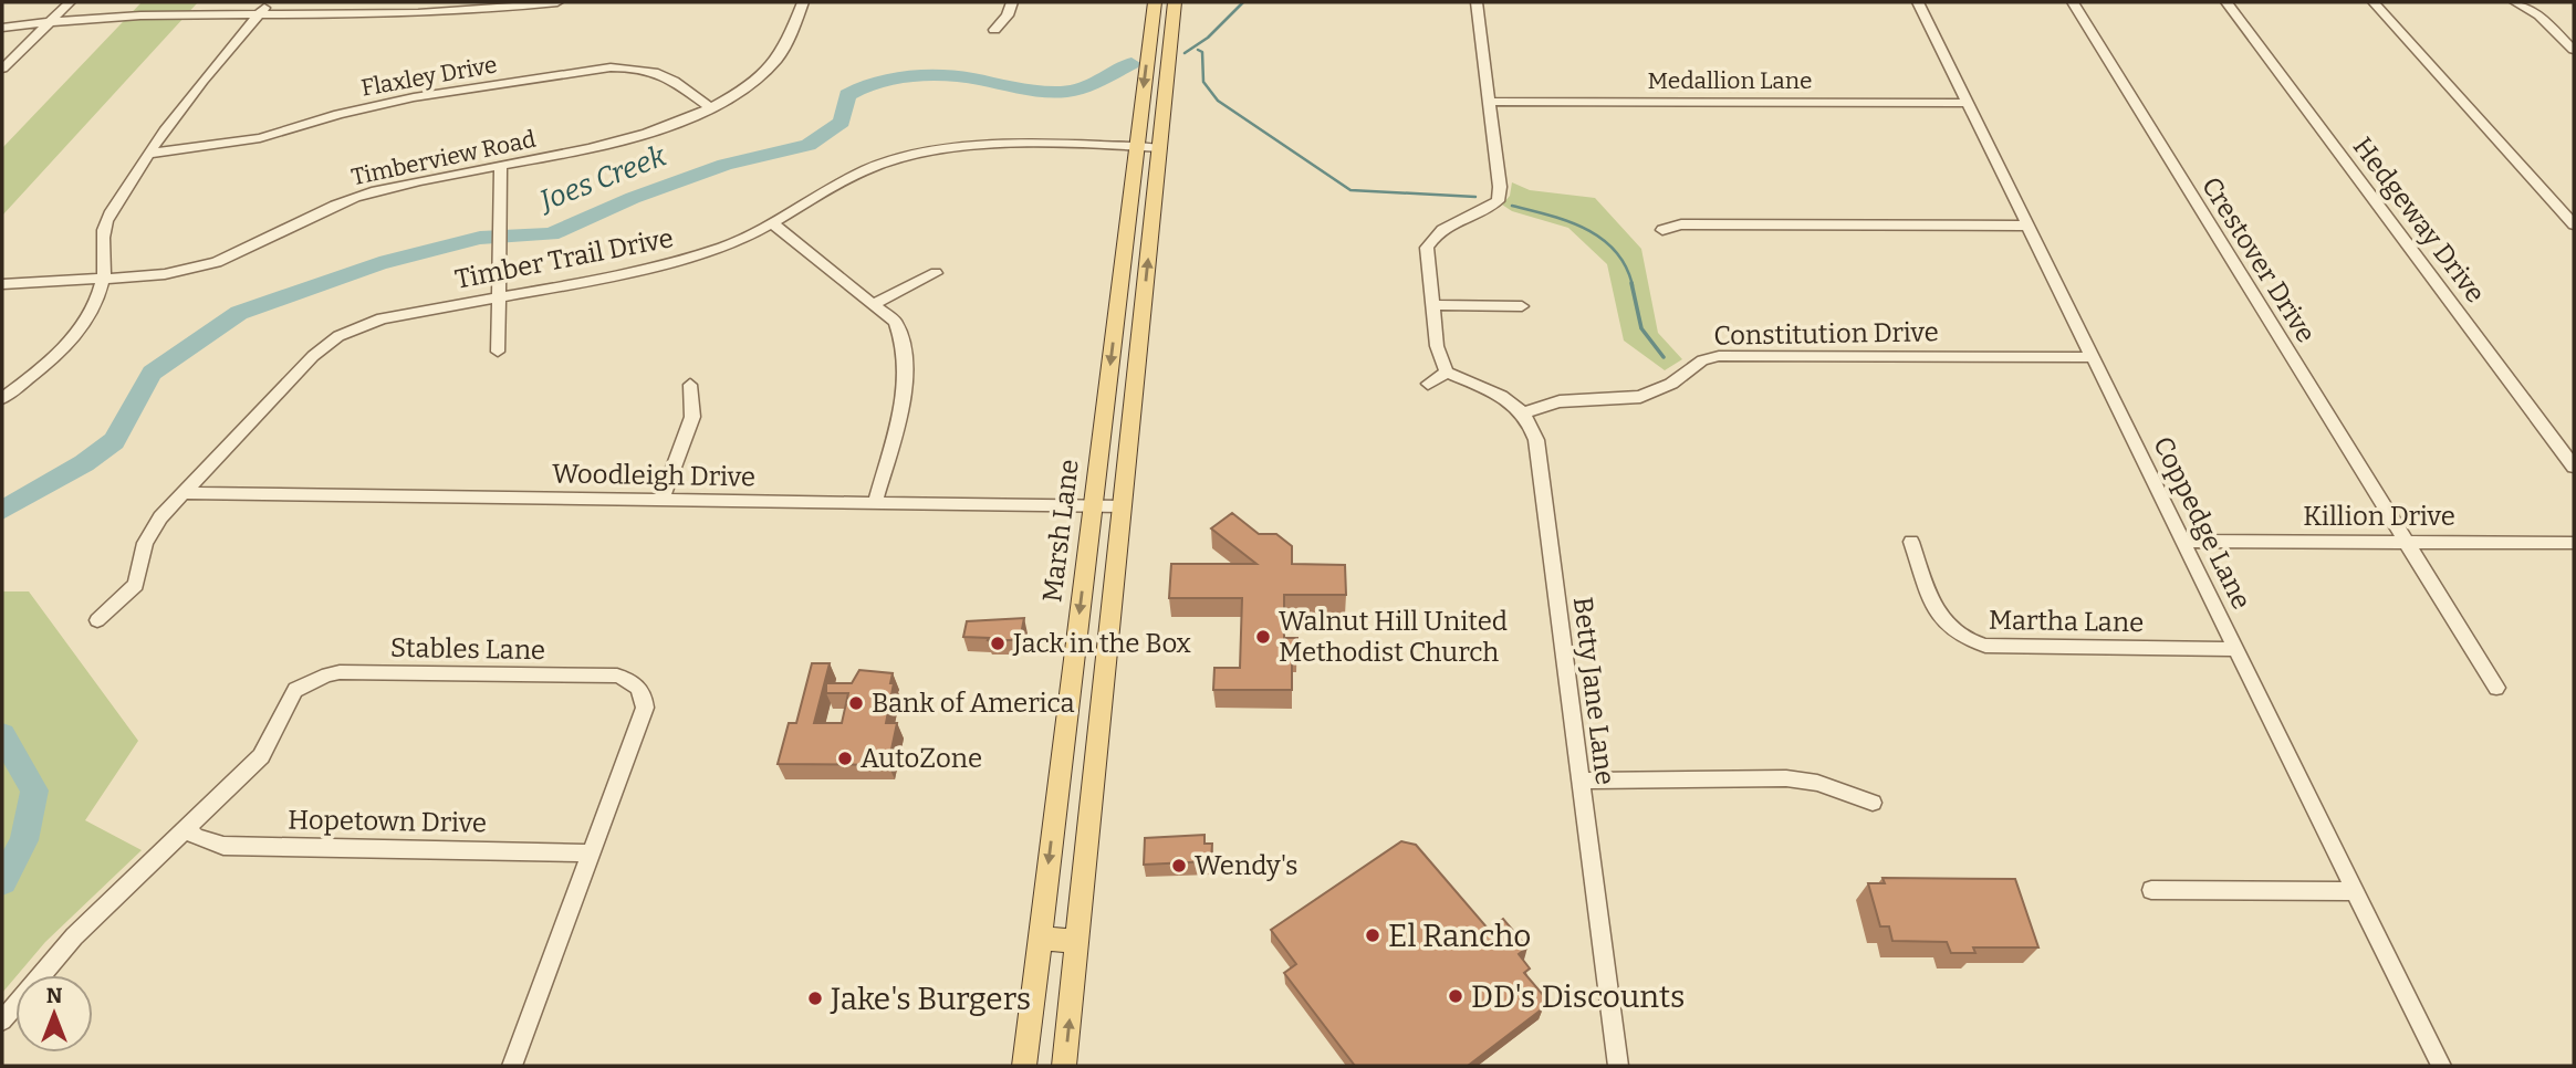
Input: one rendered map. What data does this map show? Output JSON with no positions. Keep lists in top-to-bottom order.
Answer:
{
  "streets": {
    "main road": ["Marsh Lane"],
    "street": [
      "Flaxley Drive",
      "Medallion Lane",
      "Timberview Road",
      "Hedgeway Drive",
      "Timber Trail Drive",
      "Crestover Drive",
      "Constitution Drive",
      "Woodleigh Drive",
      "Killion Drive",
      "Coppedge Lane",
      "Martha Lane",
      "Stables Lane",
      "Betty Jane Lane",
      "Hopetown Drive"
    ]
  },
  "crossings": [
    ["Flaxley Drive", "Timberview Road"],
    ["Medallion Lane", "Coppedge Lane"],
    ["Timber Trail Drive", "Woodleigh Drive"],
    ["Timber Trail Drive", "Marsh Lane"],
    ["Crestover Drive", "Killion Drive"],
    ["Constitution Drive", "Coppedge Lane"],
    ["Constitution Drive", "Betty Jane Lane"],
    ["Woodleigh Drive", "Marsh Lane"],
    ["Killion Drive", "Coppedge Lane"],
    ["Coppedge Lane", "Martha Lane"],
    ["Stables Lane", "Hopetown Drive"]
  ],
  "water": ["Joes Creek"],
  "places": [
    "Walnut Hill United Methodist Church",
    "Jack in the Box",
    "Bank of America",
    "AutoZone",
    "Wendy's",
    "El Rancho",
    "DD's Discounts",
    "Jake's Burgers"
  ],
  "north": "top"
}
